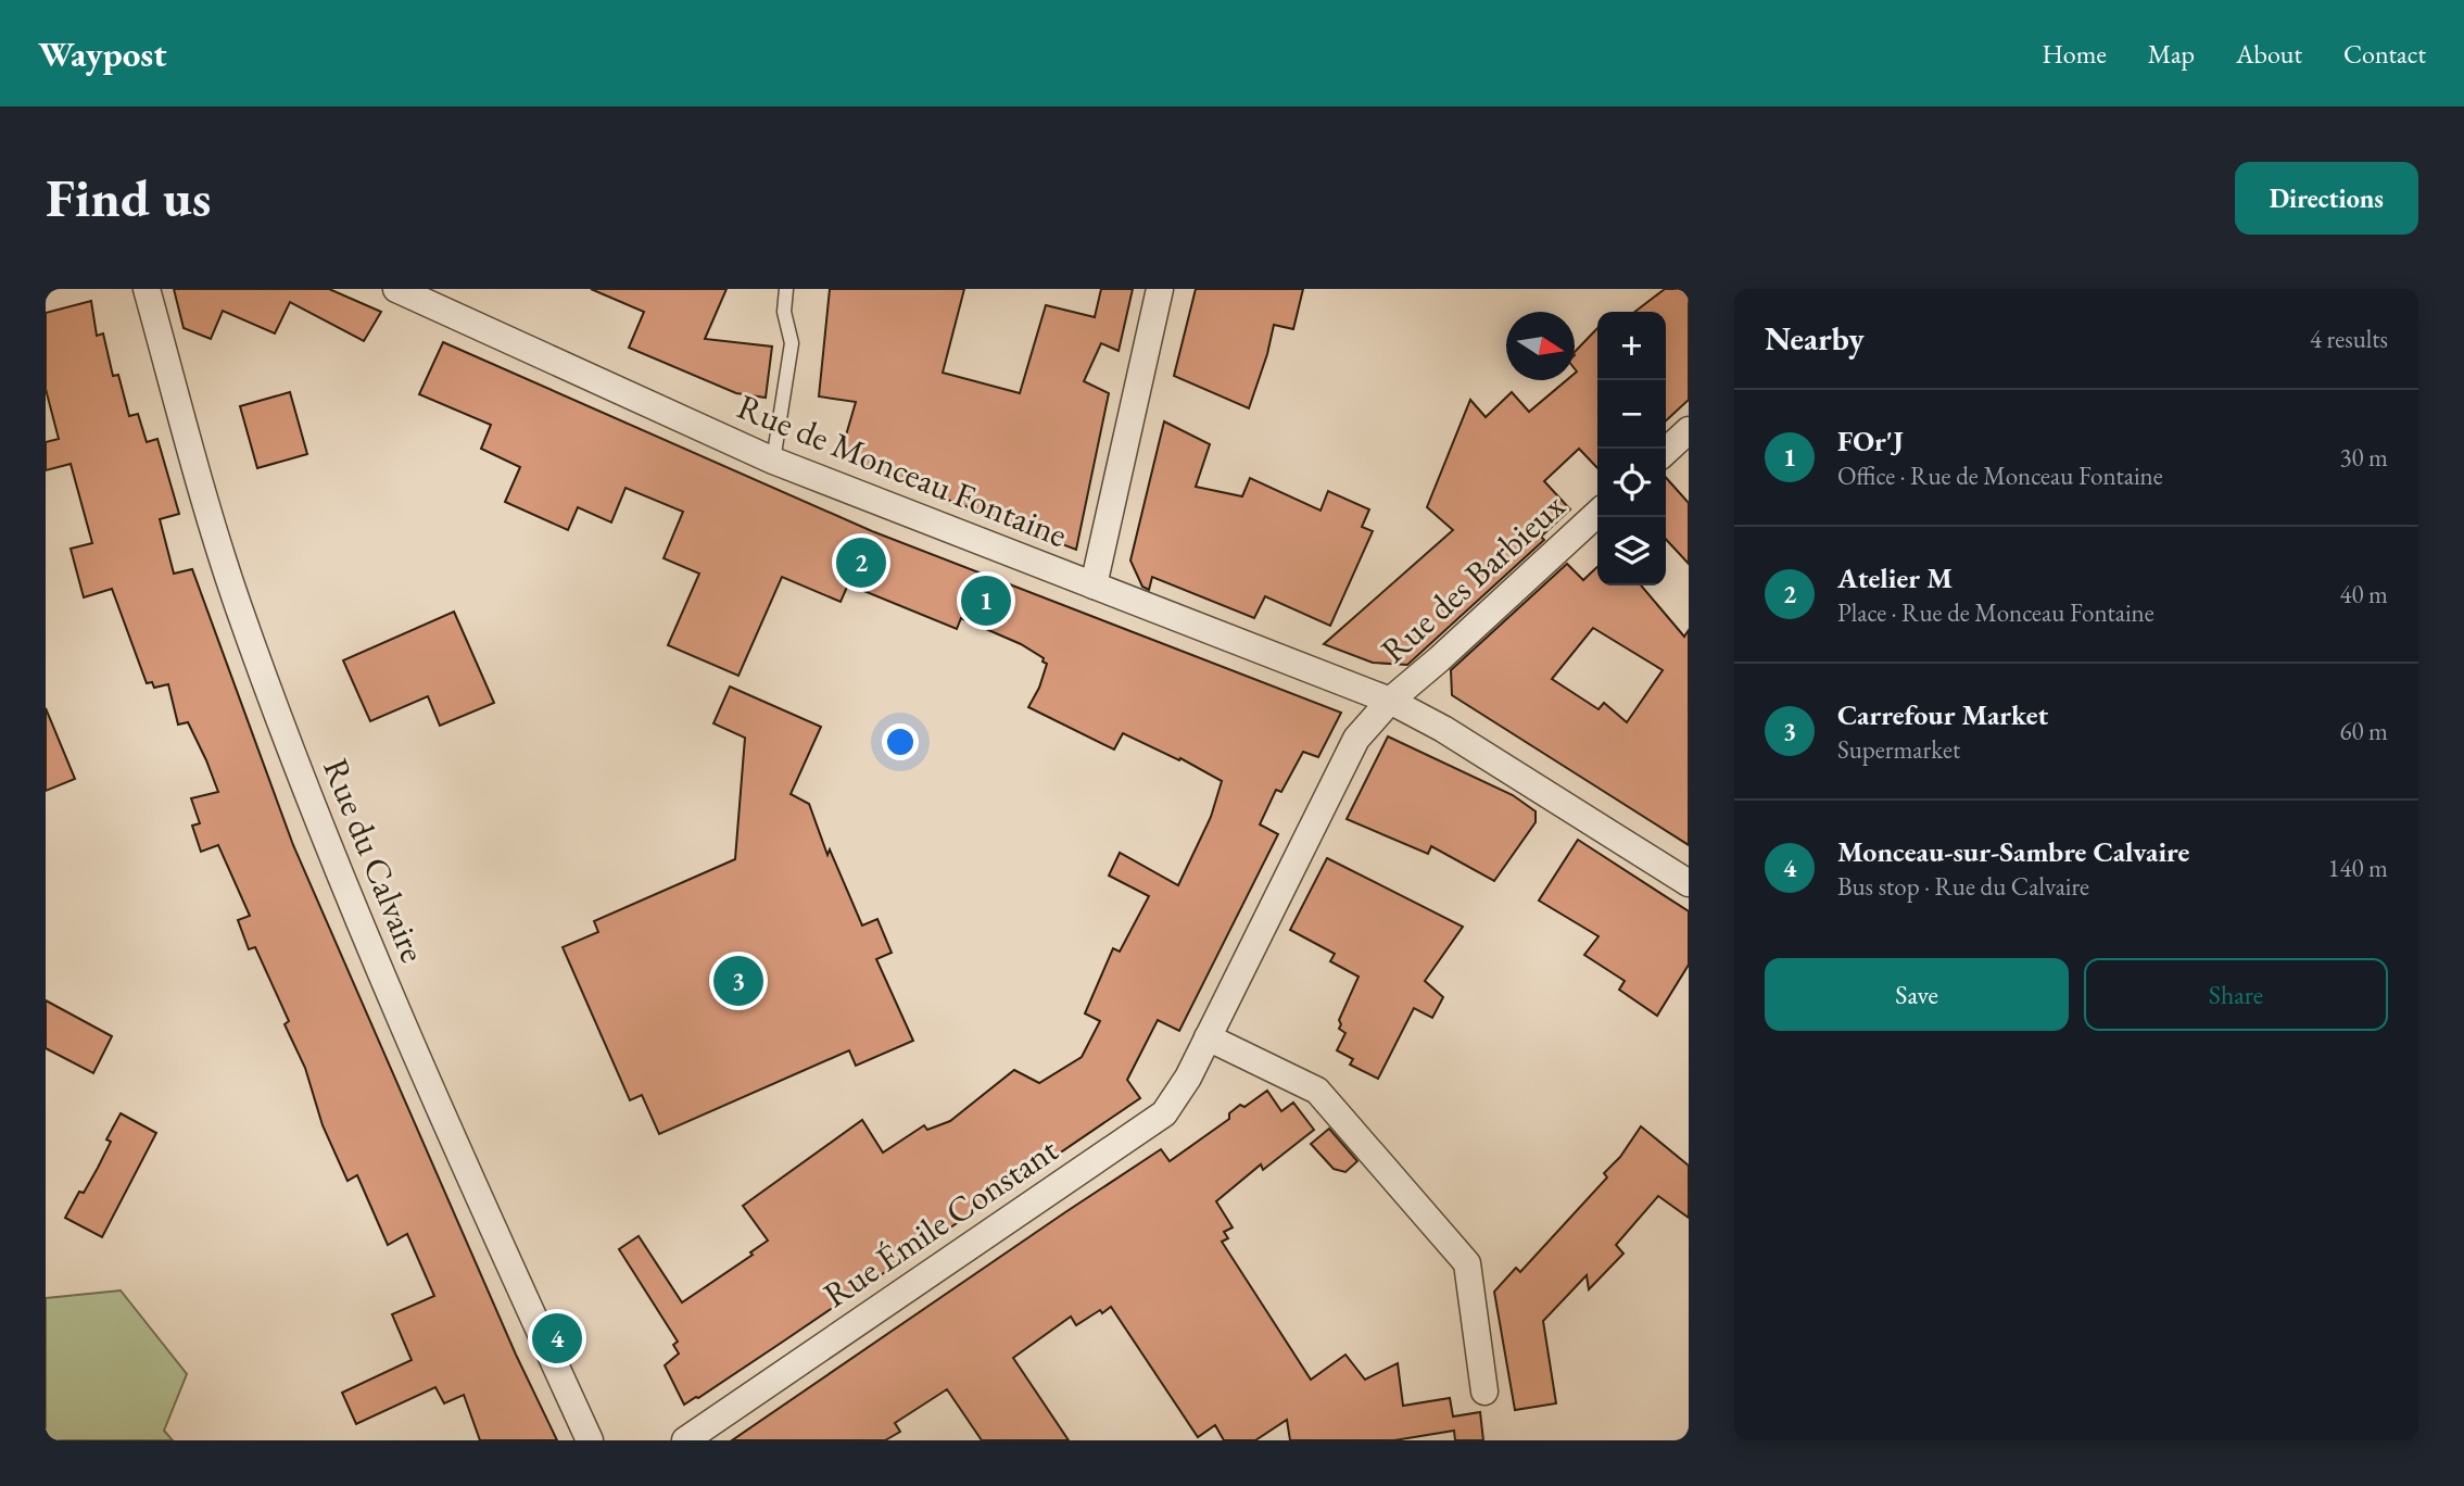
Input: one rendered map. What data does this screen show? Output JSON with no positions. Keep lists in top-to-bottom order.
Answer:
{
  "streets": {
    "street": [
      "Rue de Monceau Fontaine",
      "Rue des Barbieux",
      "Rue du Calvaire",
      "Rue Émile Constant"
    ]
  },
  "crossings": [
    ["Rue de Monceau Fontaine", "Rue des Barbieux"],
    ["Rue de Monceau Fontaine", "Rue Émile Constant"],
    ["Rue des Barbieux", "Rue Émile Constant"]
  ],
  "north": "right",
  "page": {
    "header": "Waypost",
    "nav": [
      "Home",
      "Map",
      "About",
      "Contact"
    ],
    "buttons": [
      "Directions",
      ["Save", "Share"]
    ],
    "title": "Find us",
    "heading": ["Nearby", "4 results"],
    "map_buttons": ["+", "−"],
    "list": [
      {
        "mark": "1",
        "name": "FOr'J",
        "note": "Office · Rue de Monceau Fontaine",
        "value": "30 m"
      },
      {
        "mark": "2",
        "name": "Atelier M",
        "note": "Place · Rue de Monceau Fontaine",
        "value": "40 m"
      },
      {
        "mark": "3",
        "name": "Carrefour Market",
        "note": "Supermarket",
        "value": "60 m"
      },
      {
        "mark": "4",
        "name": "Monceau-sur-Sambre Calvaire",
        "note": "Bus stop · Rue du Calvaire",
        "value": "140 m"
      }
    ],
    "pins": [
      "2",
      "1",
      "3",
      "4"
    ]
  }
}
